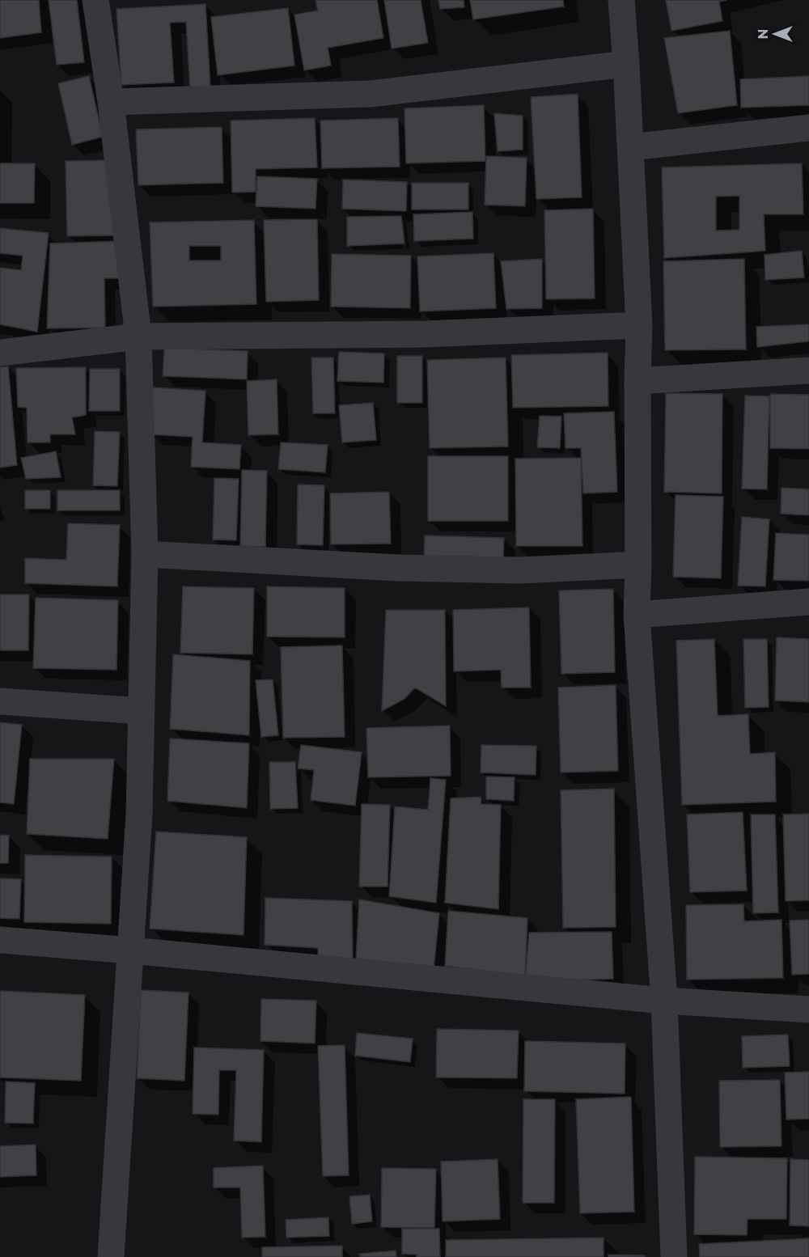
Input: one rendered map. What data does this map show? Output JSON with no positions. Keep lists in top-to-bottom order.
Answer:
{
  "north": "left"
}
